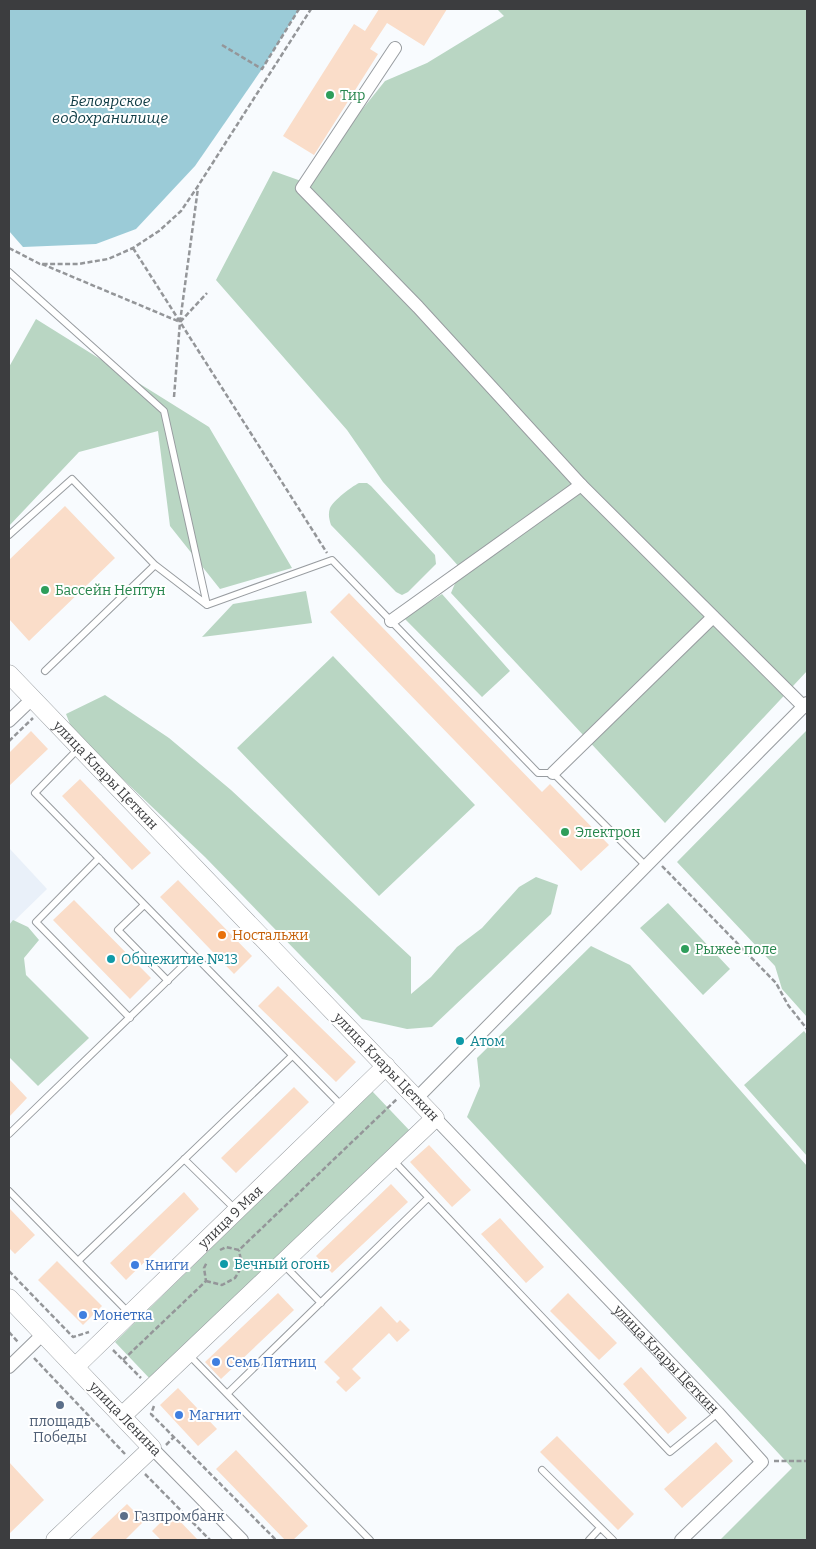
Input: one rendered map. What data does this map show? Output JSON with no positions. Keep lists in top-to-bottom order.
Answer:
{
  "streets": {
    "street": ["улица Клары Цеткин", "улица 9 Мая", "улица Ленина"]
  },
  "crossings": [
    ["улица Клары Цеткин", "улица 9 Мая"],
    ["улица 9 Мая", "улица Ленина"]
  ],
  "water": ["Белоярское водохранилище"],
  "places": [
    "Тир",
    "Бассейн Нептун",
    "Электрон",
    "Ностальжи",
    "Рыжее поле",
    "Общежитие №13",
    "Атом",
    "Вечный огонь",
    "Книги",
    "Монетка",
    "Семь Пятниц",
    "площадь Победы",
    "Магнит",
    "Газпромбанк"
  ]
}
